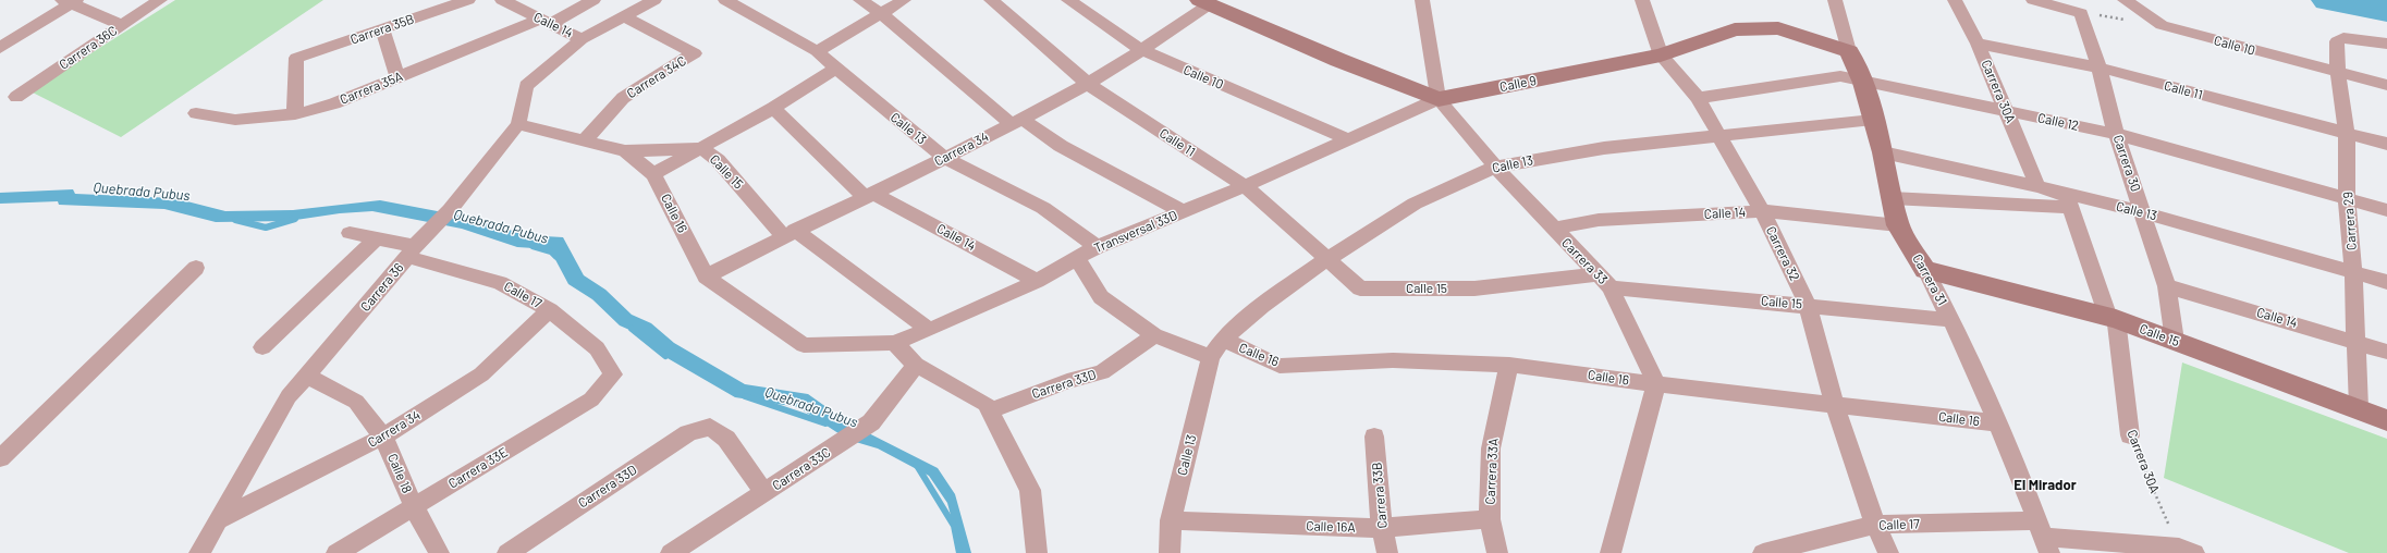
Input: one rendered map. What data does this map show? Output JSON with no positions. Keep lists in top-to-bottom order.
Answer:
{
  "streets": {
    "street": [
      "Calle 14",
      "Carrera 35B",
      "Calle 10",
      "Carrera 36C",
      "Carrera 34C",
      "Calle 9",
      "Carrera 35A",
      "Calle 11",
      "Carrera 30A",
      "Calle 12",
      "Calle 13",
      "Carrera 34",
      "Carrera 30",
      "Calle 15",
      "Calle 16",
      "Carrera 29",
      "Transversal 33D",
      "Carrera 32",
      "Carrera 33",
      "Carrera 31",
      "Carrera 36",
      "Calle 17",
      "Carrera 33D",
      "Carrera 33E",
      "Carrera 33C",
      "Carrera 33A",
      "Calle 18",
      "Carrera 33B",
      "Calle 16A"
    ]
  },
  "crossings": [
    ["Calle 14", "Carrera 35A"],
    ["Calle 14", "Carrera 34"],
    ["Calle 14", "Carrera 30"],
    ["Calle 14", "Carrera 29"],
    ["Calle 14", "Transversal 33D"],
    ["Calle 14", "Carrera 32"],
    ["Calle 14", "Carrera 33"],
    ["Calle 14", "Carrera 31"],
    ["Calle 14", "Carrera 36"],
    ["Carrera 35B", "Carrera 35A"],
    ["Calle 10", "Carrera 34"],
    ["Calle 10", "Carrera 29"],
    ["Calle 10", "Transversal 33D"],
    ["Carrera 34C", "Calle 16"],
    ["Carrera 34C", "Carrera 36"],
    ["Calle 9", "Transversal 33D"],
    ["Calle 9", "Carrera 32"],
    ["Calle 9", "Carrera 33"],
    ["Calle 9", "Carrera 31"],
    ["Calle 11", "Carrera 30A"],
    ["Calle 11", "Calle 13"],
    ["Calle 11", "Carrera 34"],
    ["Calle 11", "Carrera 30"],
    ["Calle 11", "Calle 15"],
    ["Calle 11", "Carrera 29"],
    ["Calle 11", "Transversal 33D"],
    ["Carrera 30A", "Calle 12"],
    ["Carrera 30A", "Calle 13"],
    ["Carrera 30A", "Calle 15"],
    ["Carrera 30A", "Calle 17"],
    ["Calle 12", "Carrera 30"],
    ["Calle 12", "Carrera 29"],
    ["Calle 12", "Carrera 32"],
    ["Calle 12", "Carrera 31"],
    ["Calle 13", "Carrera 34"],
    ["Calle 13", "Carrera 30"],
    ["Calle 13", "Calle 16"],
    ["Calle 13", "Carrera 29"],
    ["Calle 13", "Transversal 33D"],
    ["Calle 13", "Carrera 32"],
    ["Calle 13", "Carrera 33"],
    ["Calle 13", "Carrera 31"],
    ["Calle 13", "Calle 16A"],
    ["Carrera 34", "Calle 15"],
    ["Carrera 34", "Calle 16"],
    ["Carrera 34", "Carrera 36"],
    ["Carrera 34", "Calle 17"],
    ["Carrera 34", "Calle 18"],
    ["Carrera 30", "Calle 15"],
    ["Calle 15", "Calle 16"],
    ["Calle 15", "Carrera 29"],
    ["Calle 15", "Transversal 33D"],
    ["Calle 15", "Carrera 32"],
    ["Calle 15", "Carrera 33"],
    ["Calle 15", "Carrera 31"],
    ["Calle 16", "Transversal 33D"],
    ["Calle 16", "Carrera 32"],
    ["Calle 16", "Carrera 33"],
    ["Calle 16", "Carrera 31"],
    ["Calle 16", "Carrera 36"],
    ["Calle 16", "Carrera 33A"],
    ["Transversal 33D", "Carrera 33"],
    ["Carrera 32", "Calle 17"],
    ["Carrera 31", "Calle 17"],
    ["Carrera 36", "Calle 17"],
    ["Carrera 36", "Calle 18"],
    ["Calle 17", "Carrera 33E"],
    ["Carrera 33D", "Carrera 33C"],
    ["Carrera 33E", "Calle 18"],
    ["Carrera 33A", "Calle 16A"],
    ["Carrera 33B", "Calle 16A"]
  ],
  "districts": ["El Mirador"],
  "water": ["Quebrada Pubus"]
}
